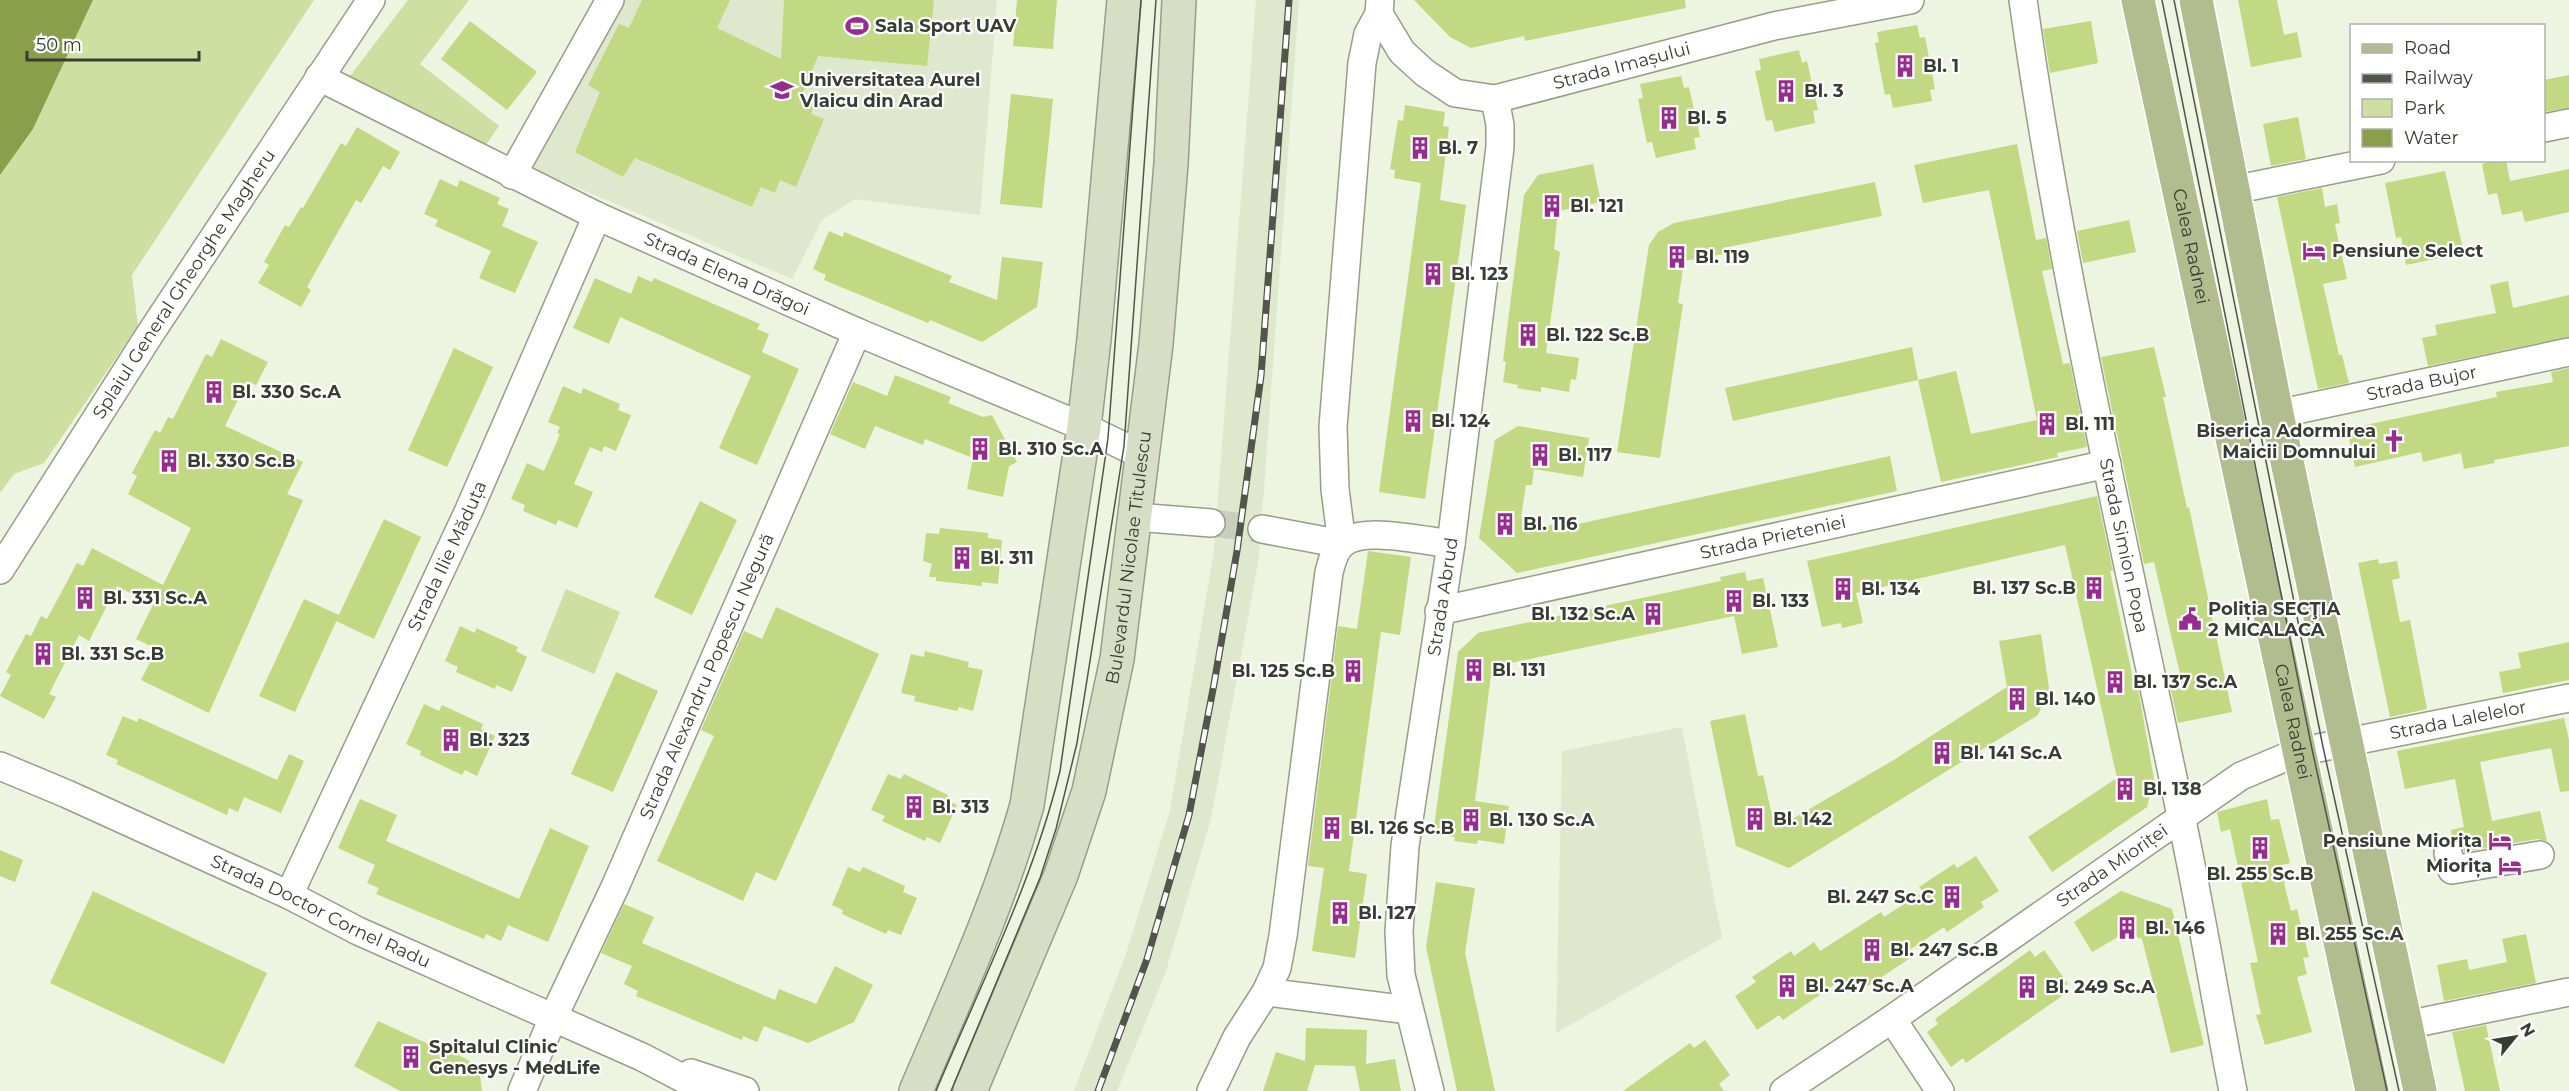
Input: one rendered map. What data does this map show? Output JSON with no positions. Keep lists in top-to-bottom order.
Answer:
{
  "streets": {
    "main road": ["Calea Radnei", "Bulevardul Nicolae Titulescu"],
    "street": [
      "Strada Imașului",
      "Strada Elena Drăgoi",
      "Splaiul General Gheorghe Magheru",
      "Strada Bujor",
      "Strada Prieteniei",
      "Strada Simion Popa",
      "Strada Ilie Măduța",
      "Strada Abrud",
      "Strada Alexandru Popescu Negură",
      "Strada Lalelelor",
      "Strada Mioriței",
      "Strada Doctor Cornel Radu"
    ]
  },
  "crossings": [
    ["Strada Imașului", "Strada Abrud"],
    ["Calea Radnei", "Strada Mioriței"],
    ["Strada Elena Drăgoi", "Splaiul General Gheorghe Magheru"],
    ["Strada Elena Drăgoi", "Strada Ilie Măduța"],
    ["Strada Elena Drăgoi", "Bulevardul Nicolae Titulescu"],
    ["Strada Elena Drăgoi", "Strada Alexandru Popescu Negură"],
    ["Strada Prieteniei", "Strada Simion Popa"],
    ["Strada Prieteniei", "Strada Abrud"],
    ["Strada Simion Popa", "Strada Mioriței"],
    ["Strada Ilie Măduța", "Strada Doctor Cornel Radu"],
    ["Strada Alexandru Popescu Negură", "Strada Doctor Cornel Radu"],
    ["Strada Lalelelor", "Strada Mioriței"]
  ],
  "places": {
    "sports": ["Sala Sport UAV"],
    "building": [
      "Bl. 1",
      "Bl. 3",
      "Bl. 5",
      "Bl. 7",
      "Bl. 121",
      "Bl. 119",
      "Bl. 123",
      "Bl. 122 Sc.B",
      "Bl. 330 Sc.A",
      "Bl. 124",
      "Bl. 111",
      "Bl. 310 Sc.A",
      "Bl. 117",
      "Bl. 330 Sc.B",
      "Bl. 116",
      "Bl. 311",
      "Bl. 137 Sc.B",
      "Bl. 134",
      "Bl. 331 Sc.A",
      "Bl. 133",
      "Bl. 132 Sc.A",
      "Bl. 331 Sc.B",
      "Bl. 131",
      "Bl. 125 Sc.B",
      "Bl. 137 Sc.A",
      "Bl. 140",
      "Bl. 323",
      "Bl. 141 Sc.A",
      "Bl. 138",
      "Bl. 313",
      "Bl. 142",
      "Bl. 130 Sc.A",
      "Bl. 126 Sc.B",
      "Bl. 255 Sc.B",
      "Bl. 247 Sc.C",
      "Bl. 127",
      "Bl. 146",
      "Bl. 255 Sc.A",
      "Bl. 247 Sc.B",
      "Bl. 247 Sc.A",
      "Bl. 249 Sc.A",
      "Spitalul Clinic Genesys - MedLife"
    ],
    "school or university": ["Universitatea Aurel Vlaicu din Arad"],
    "hotel": ["Pensiune Select", "Pensiune Miorița", "Miorița"],
    "church": ["Biserica Adormirea Maicii Domnului"],
    "public building": ["Poliția SECŢIA 2 MICALACA"]
  },
  "legend": [
    "Road",
    "Railway",
    "Park",
    "Water"
  ],
  "scale_bar": "50 m",
  "north": "top right"
}
